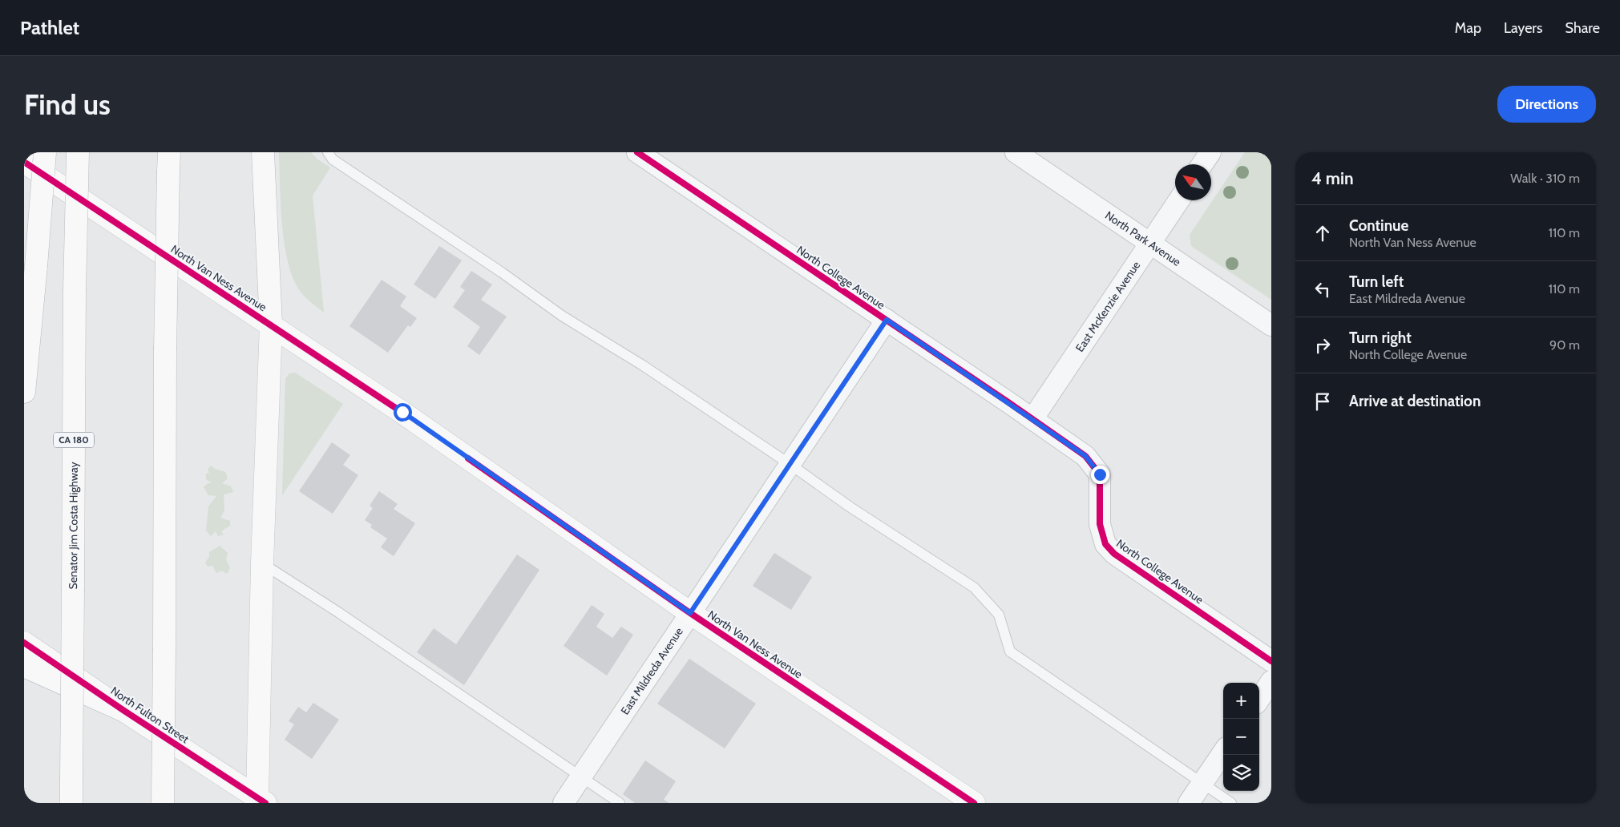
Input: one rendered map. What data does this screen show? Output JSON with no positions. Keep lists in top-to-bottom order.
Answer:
{
  "streets": {
    "main road": [
      "North Van Ness Avenue",
      "CA 180",
      "Senator Jim Costa Highway",
      "North Fulton Street"
    ],
    "street": [
      "North Park Avenue",
      "North College Avenue",
      "East McKenzie Avenue",
      "East Mildreda Avenue"
    ]
  },
  "crossings": [
    ["North Park Avenue", "East McKenzie Avenue"],
    ["North College Avenue", "East McKenzie Avenue"],
    ["North College Avenue", "East Mildreda Avenue"],
    ["North Van Ness Avenue", "East Mildreda Avenue"]
  ],
  "north": "top left",
  "page": {
    "header": "Pathlet",
    "nav": ["Map", "Layers", "Share"],
    "buttons": "Directions",
    "title": "Find us",
    "heading": ["4 min", "Walk · 310 m"],
    "list": [
      ["Continue", "North Van Ness Avenue", "110 m"],
      ["Turn left", "East Mildreda Avenue", "110 m"],
      ["Turn right", "North College Avenue", "90 m"],
      "Arrive at destination"
    ],
    "map_buttons": ["+", "−"]
  }
}
